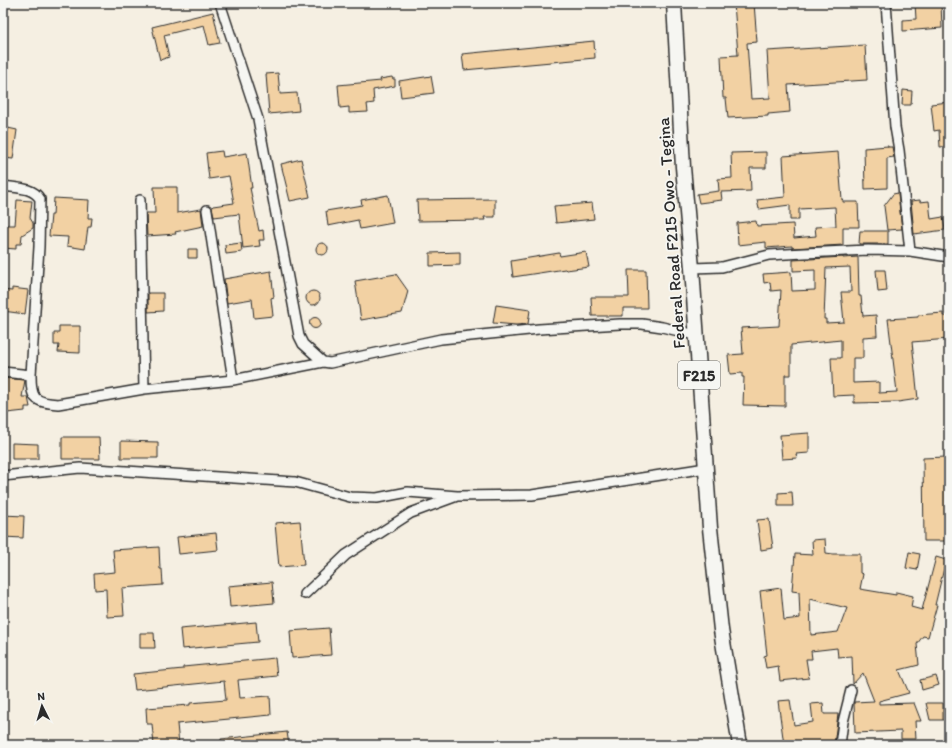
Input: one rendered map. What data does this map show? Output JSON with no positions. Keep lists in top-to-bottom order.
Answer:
{
  "streets": {
    "main road": ["Federal Road F215 Owo - Tegina", "F215"]
  },
  "north": "top"
}
